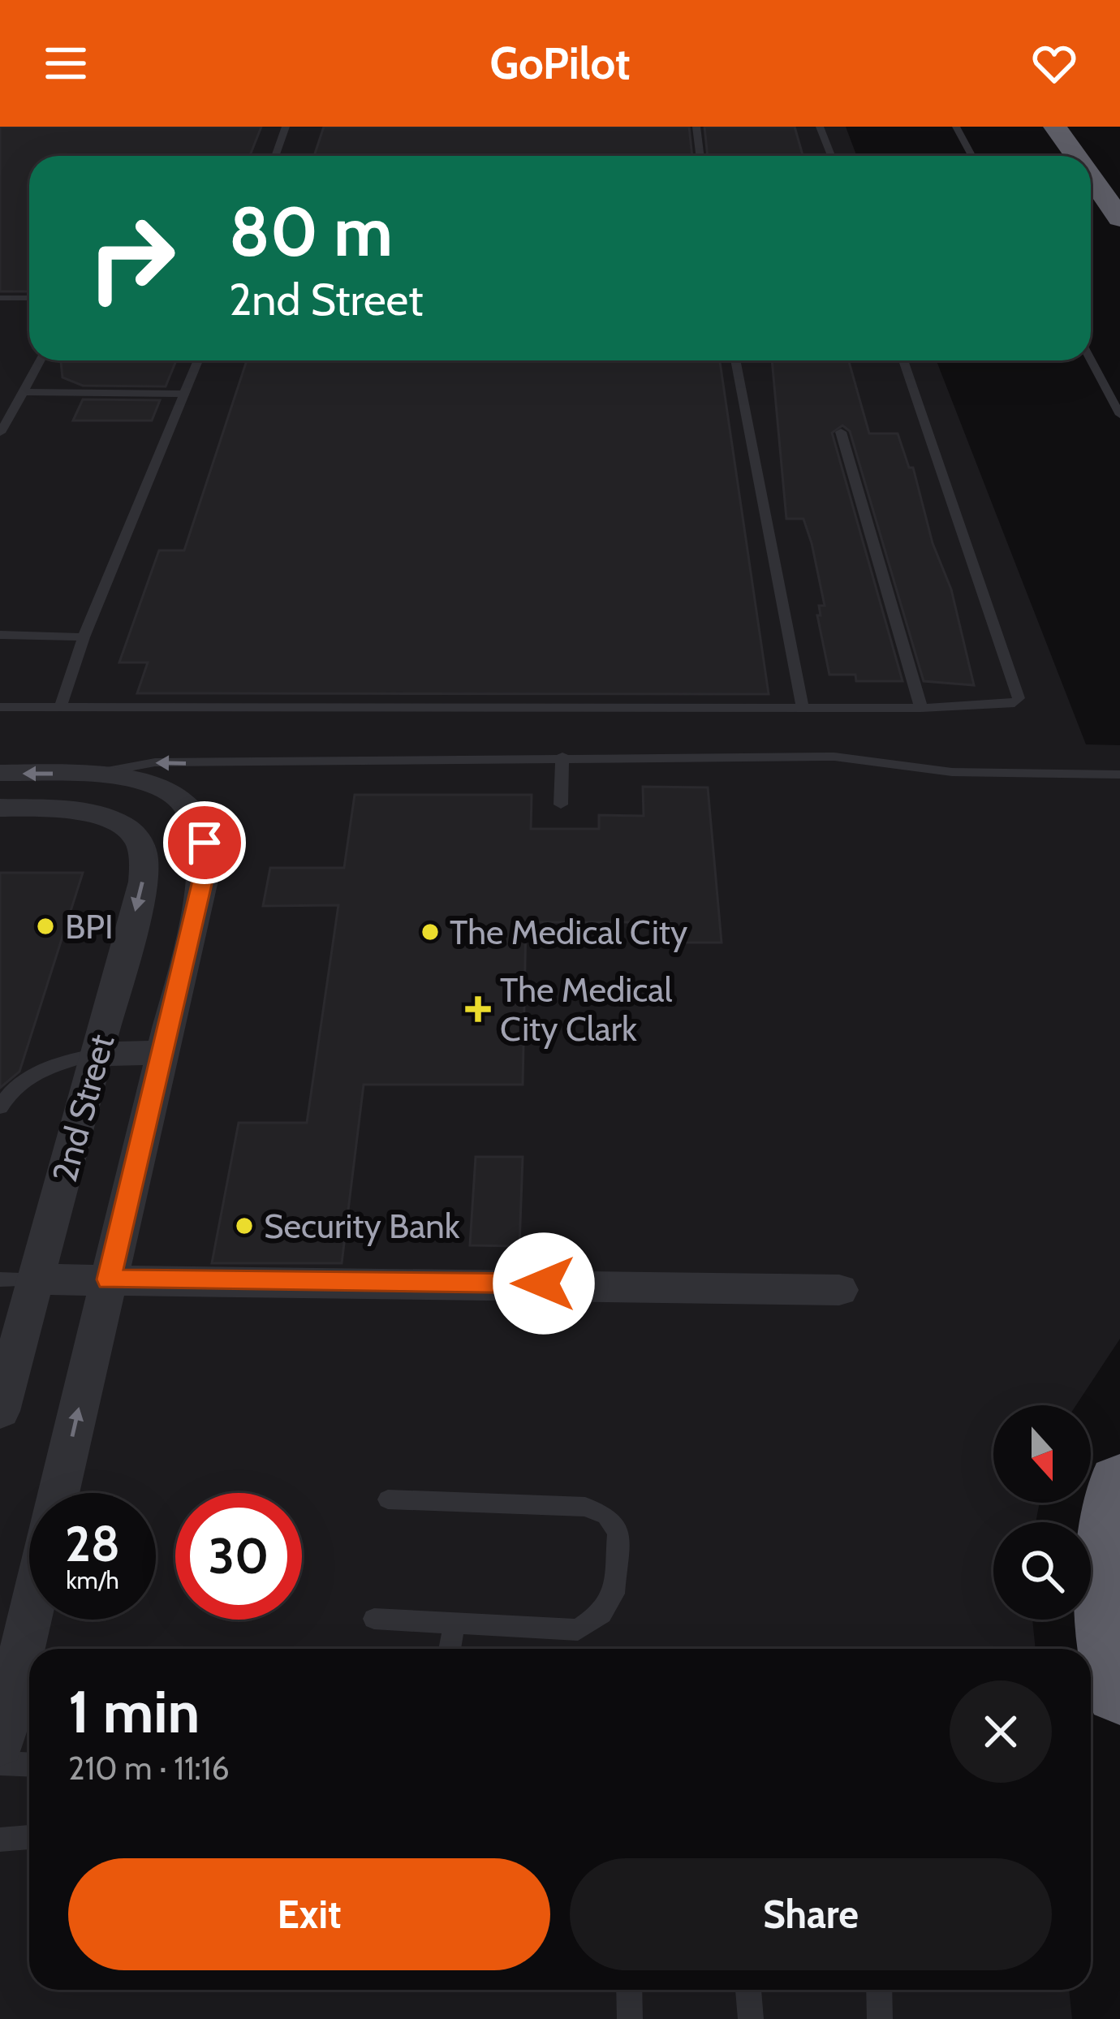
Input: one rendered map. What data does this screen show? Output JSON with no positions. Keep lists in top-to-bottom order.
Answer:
{
  "streets": {
    "street": ["2nd Street"]
  },
  "places": {
    "other": ["BPI", "The Medical City", "Security Bank"],
    "health": ["The Medical City Clark"]
  },
  "north": "bottom",
  "page": {
    "header": "GoPilot",
    "turn": ["80 m", "2nd Street"],
    "speed": "28 km/h",
    "limit": "30",
    "heading": ["1 min", "210 m · 11:16"],
    "buttons": ["Exit", "Share"]
  }
}
